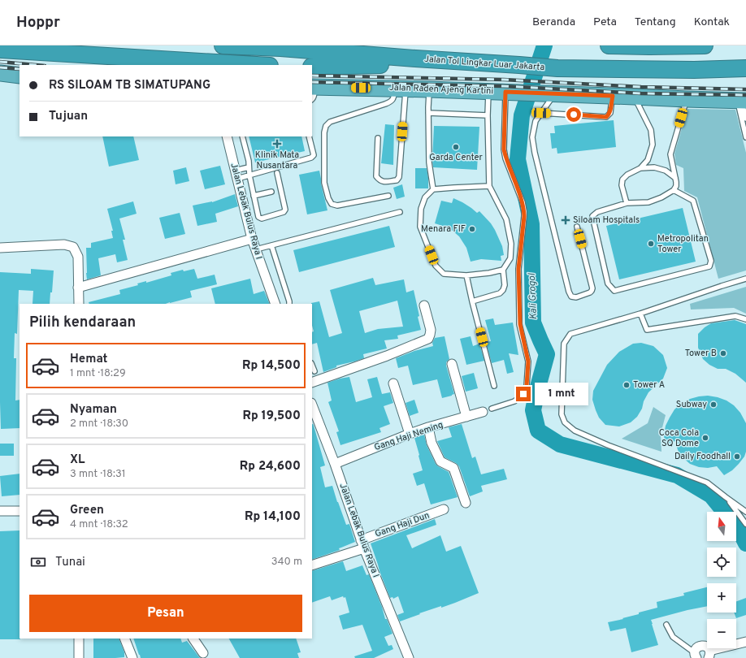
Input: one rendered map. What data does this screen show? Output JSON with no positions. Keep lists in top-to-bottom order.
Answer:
{
  "streets": {
    "highway": ["Jalan Tol Lingkar Luar Jakarta", "Jalan Raden Ajeng Kartini"],
    "street": ["Jalan Lebak Bulus Raya I", "Gang Haji Neming", "Gang Haji Dun"]
  },
  "crossings": [
    ["Jalan Lebak Bulus Raya I", "Gang Haji Neming"],
    ["Jalan Lebak Bulus Raya I", "Gang Haji Dun"]
  ],
  "water": ["Kali Grogol"],
  "places": {
    "health": ["Klinik Mata Nusantara", "Siloam Hospitals"],
    "other": [
      "Garda Center",
      "Menara FIF",
      "Metropolitan Tower",
      "Tower B",
      "Tower A",
      "Subway",
      "Coca Cola SQ Dome",
      "Daily Foodhall"
    ]
  },
  "north": "top",
  "page": {
    "header": "Hoppr",
    "nav": [
      "Beranda",
      "Peta",
      "Tentang",
      "Kontak"
    ],
    "banner": ["RS SILOAM TB SIMATUPANG", "Tujuan"],
    "heading": "Pilih kendaraan",
    "list": [
      {
        "name": "Hemat",
        "note": "1 mnt · 18:29",
        "value": "Rp 14,500"
      },
      {
        "name": "Nyaman",
        "note": "2 mnt · 18:30",
        "value": "Rp 19,500"
      },
      {
        "name": "XL",
        "note": "3 mnt · 18:31",
        "value": "Rp 24,600"
      },
      {
        "name": "Green",
        "note": "4 mnt · 18:32",
        "value": "Rp 14,100"
      }
    ],
    "bubble": "1 mnt",
    "map_buttons": ["+", "−"],
    "pay": ["Tunai", "340 m"],
    "buttons": "Pesan"
  }
}
